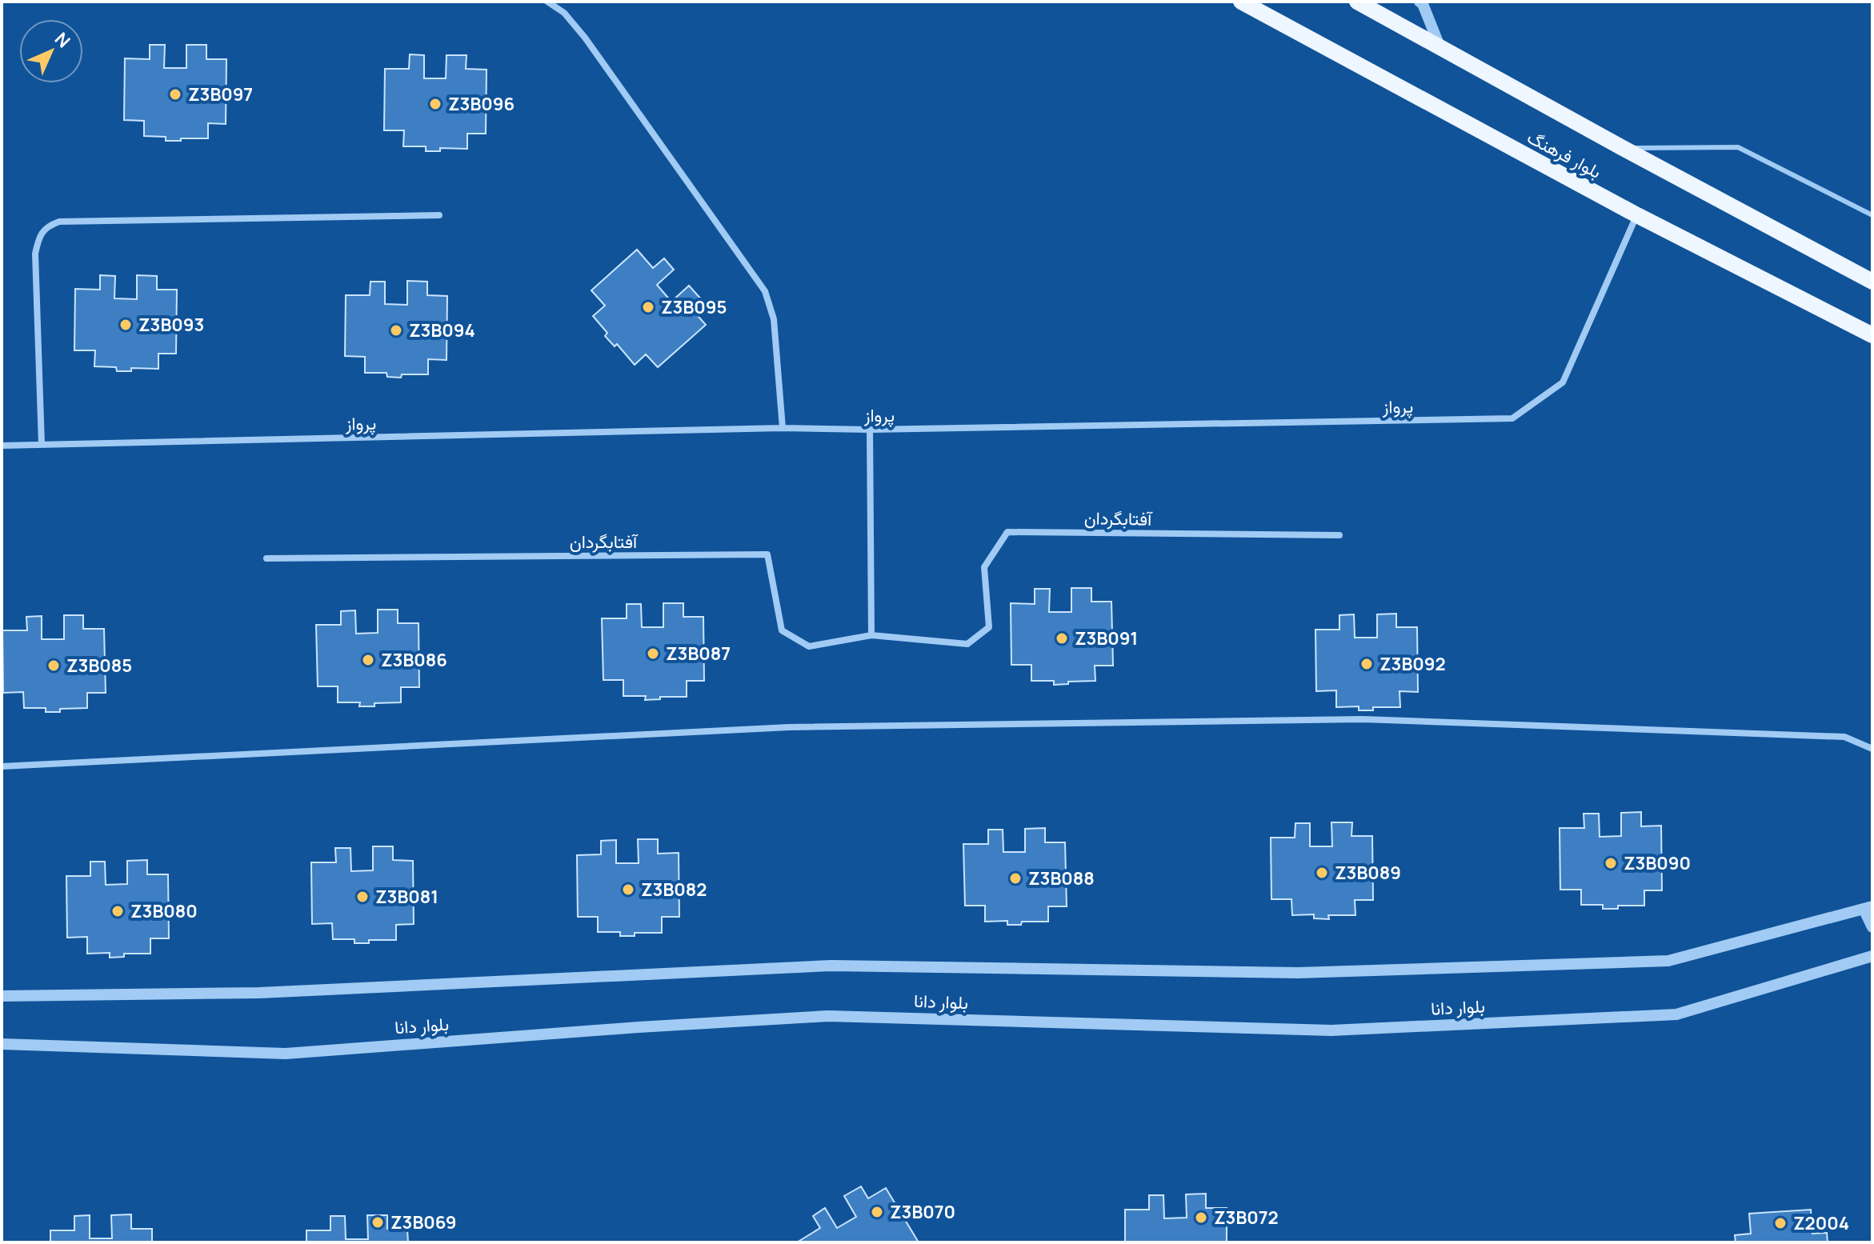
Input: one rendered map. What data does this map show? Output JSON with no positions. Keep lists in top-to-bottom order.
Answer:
{
  "streets": {
    "main road": ["بلوار فرهنگ"],
    "street": ["پرواز", "آفتابگردان", "بلوار دانا"]
  },
  "crossings": [
    ["بلوار فرهنگ", "پرواز"]
  ],
  "places": [
    "Z3B097",
    "Z3B096",
    "Z3B095",
    "Z3B093",
    "Z3B094",
    "Z3B091",
    "Z3B087",
    "Z3B086",
    "Z3B092",
    "Z3B085",
    "Z3B090",
    "Z3B089",
    "Z3B088",
    "Z3B082",
    "Z3B081",
    "Z3B080",
    "Z3B070",
    "Z3B072",
    "Z3B069",
    "Z2004"
  ],
  "north": "top right"
}
